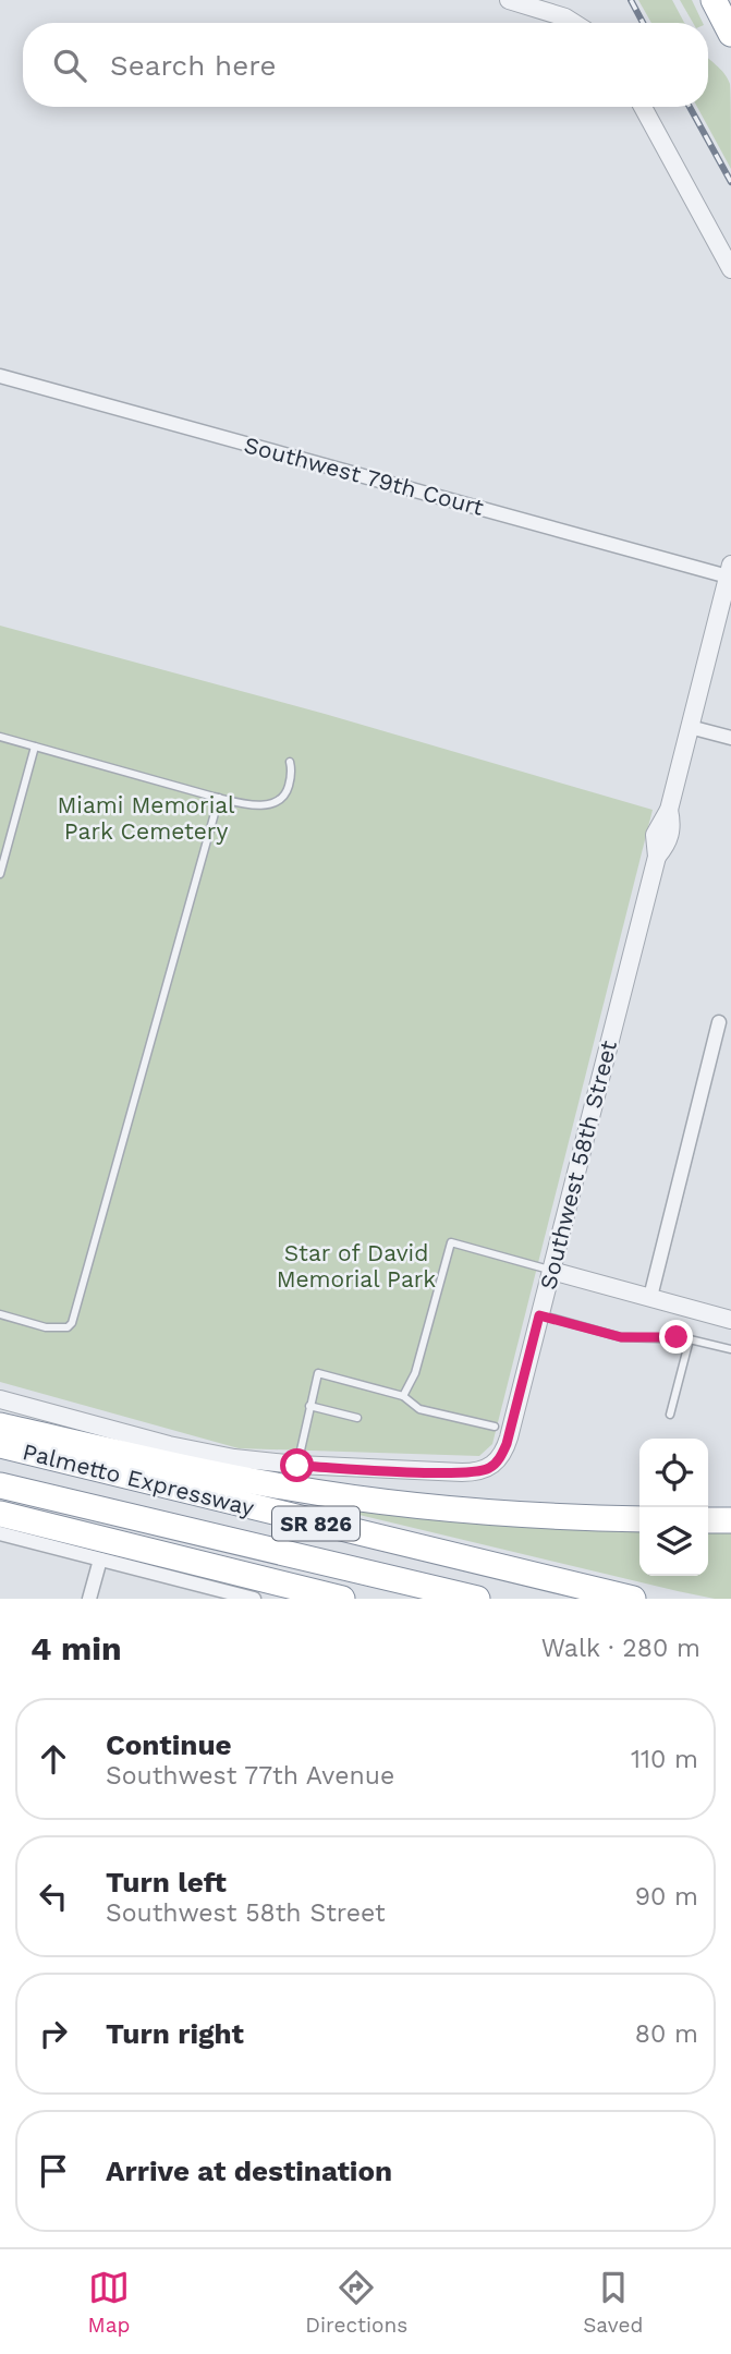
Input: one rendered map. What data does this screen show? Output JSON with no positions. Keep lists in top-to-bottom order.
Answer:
{
  "streets": {
    "highway": ["Palmetto Expressway", "SR 826"],
    "street": ["Southwest 79th Court", "Southwest 58th Street"]
  },
  "crossings": [
    ["Southwest 79th Court", "Southwest 58th Street"]
  ],
  "parks": ["Miami Memorial Park Cemetery", "Star of David Memorial Park"],
  "page": {
    "search": "Search here",
    "heading": ["4 min", "Walk · 280 m"],
    "list": [
      ["Continue", "Southwest 77th Avenue", "110 m"],
      ["Turn left", "Southwest 58th Street", "90 m"],
      ["Turn right", "80 m"],
      "Arrive at destination"
    ],
    "nav": ["Map", "Directions", "Saved"]
  }
}
